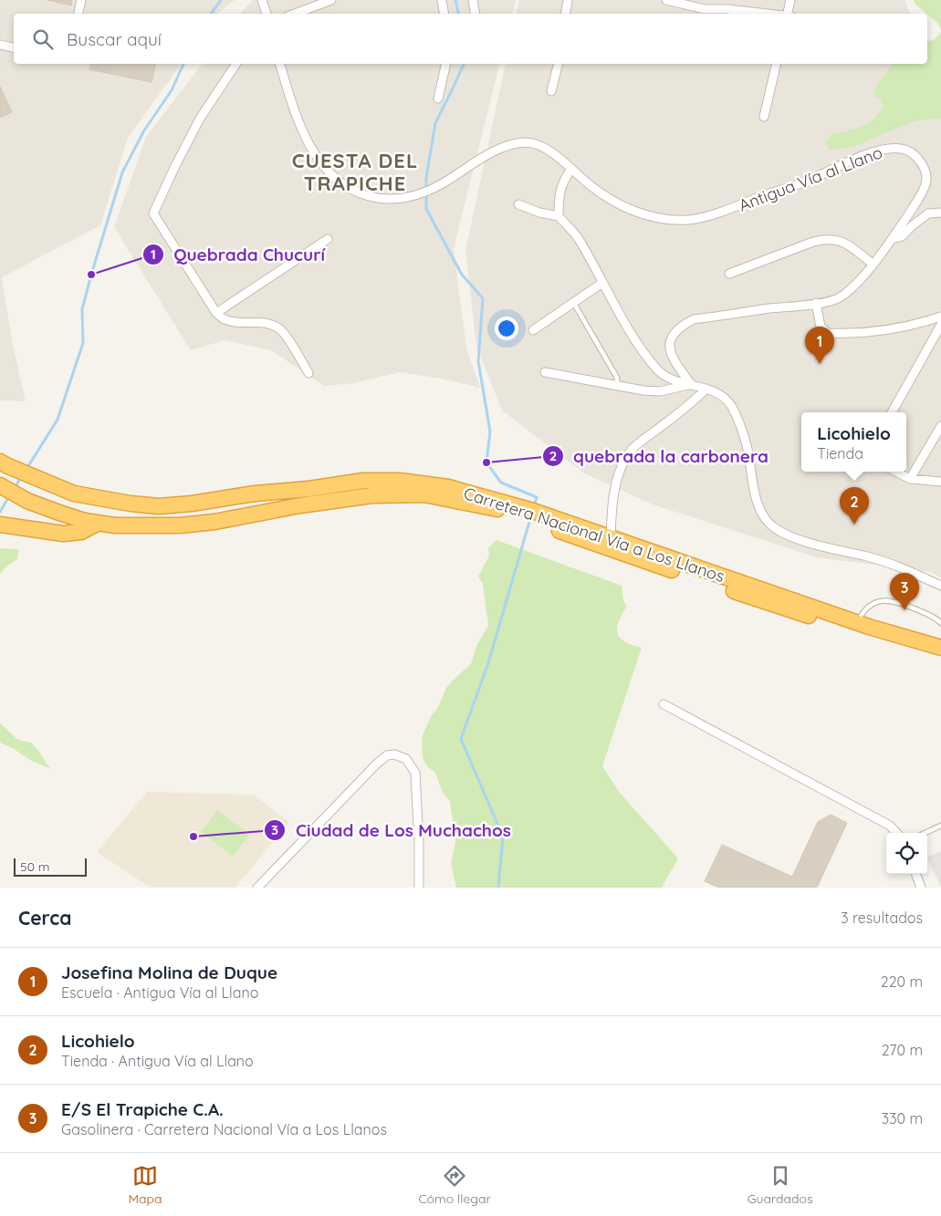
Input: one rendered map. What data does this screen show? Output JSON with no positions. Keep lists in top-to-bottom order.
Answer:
{
  "streets": {
    "highway": ["Carretera Nacional Vía a Los Llanos"],
    "street": ["Antigua Vía al Llano"]
  },
  "districts": ["CUESTA DEL TRAPICHE"],
  "places": ["Quebrada Chucurí", "quebrada la carbonera", "Ciudad de Los Muchachos"],
  "scale_bar": "50 m",
  "page": {
    "search": "Buscar aquí",
    "pins": ["1", "2", "3"],
    "popup": ["Licohielo", "Tienda"],
    "scale": "50 m",
    "heading": ["Cerca", "3 resultados"],
    "list": [
      {
        "mark": "1",
        "name": "Josefina Molina de Duque",
        "note": "Escuela · Antigua Vía al Llano",
        "value": "220 m"
      },
      {
        "mark": "2",
        "name": "Licohielo",
        "note": "Tienda · Antigua Vía al Llano",
        "value": "270 m"
      },
      {
        "mark": "3",
        "name": "E/S El Trapiche C.A.",
        "note": "Gasolinera · Carretera Nacional Vía a Los Llanos",
        "value": "330 m"
      }
    ],
    "nav": ["Mapa", "Cómo llegar", "Guardados"]
  }
}
